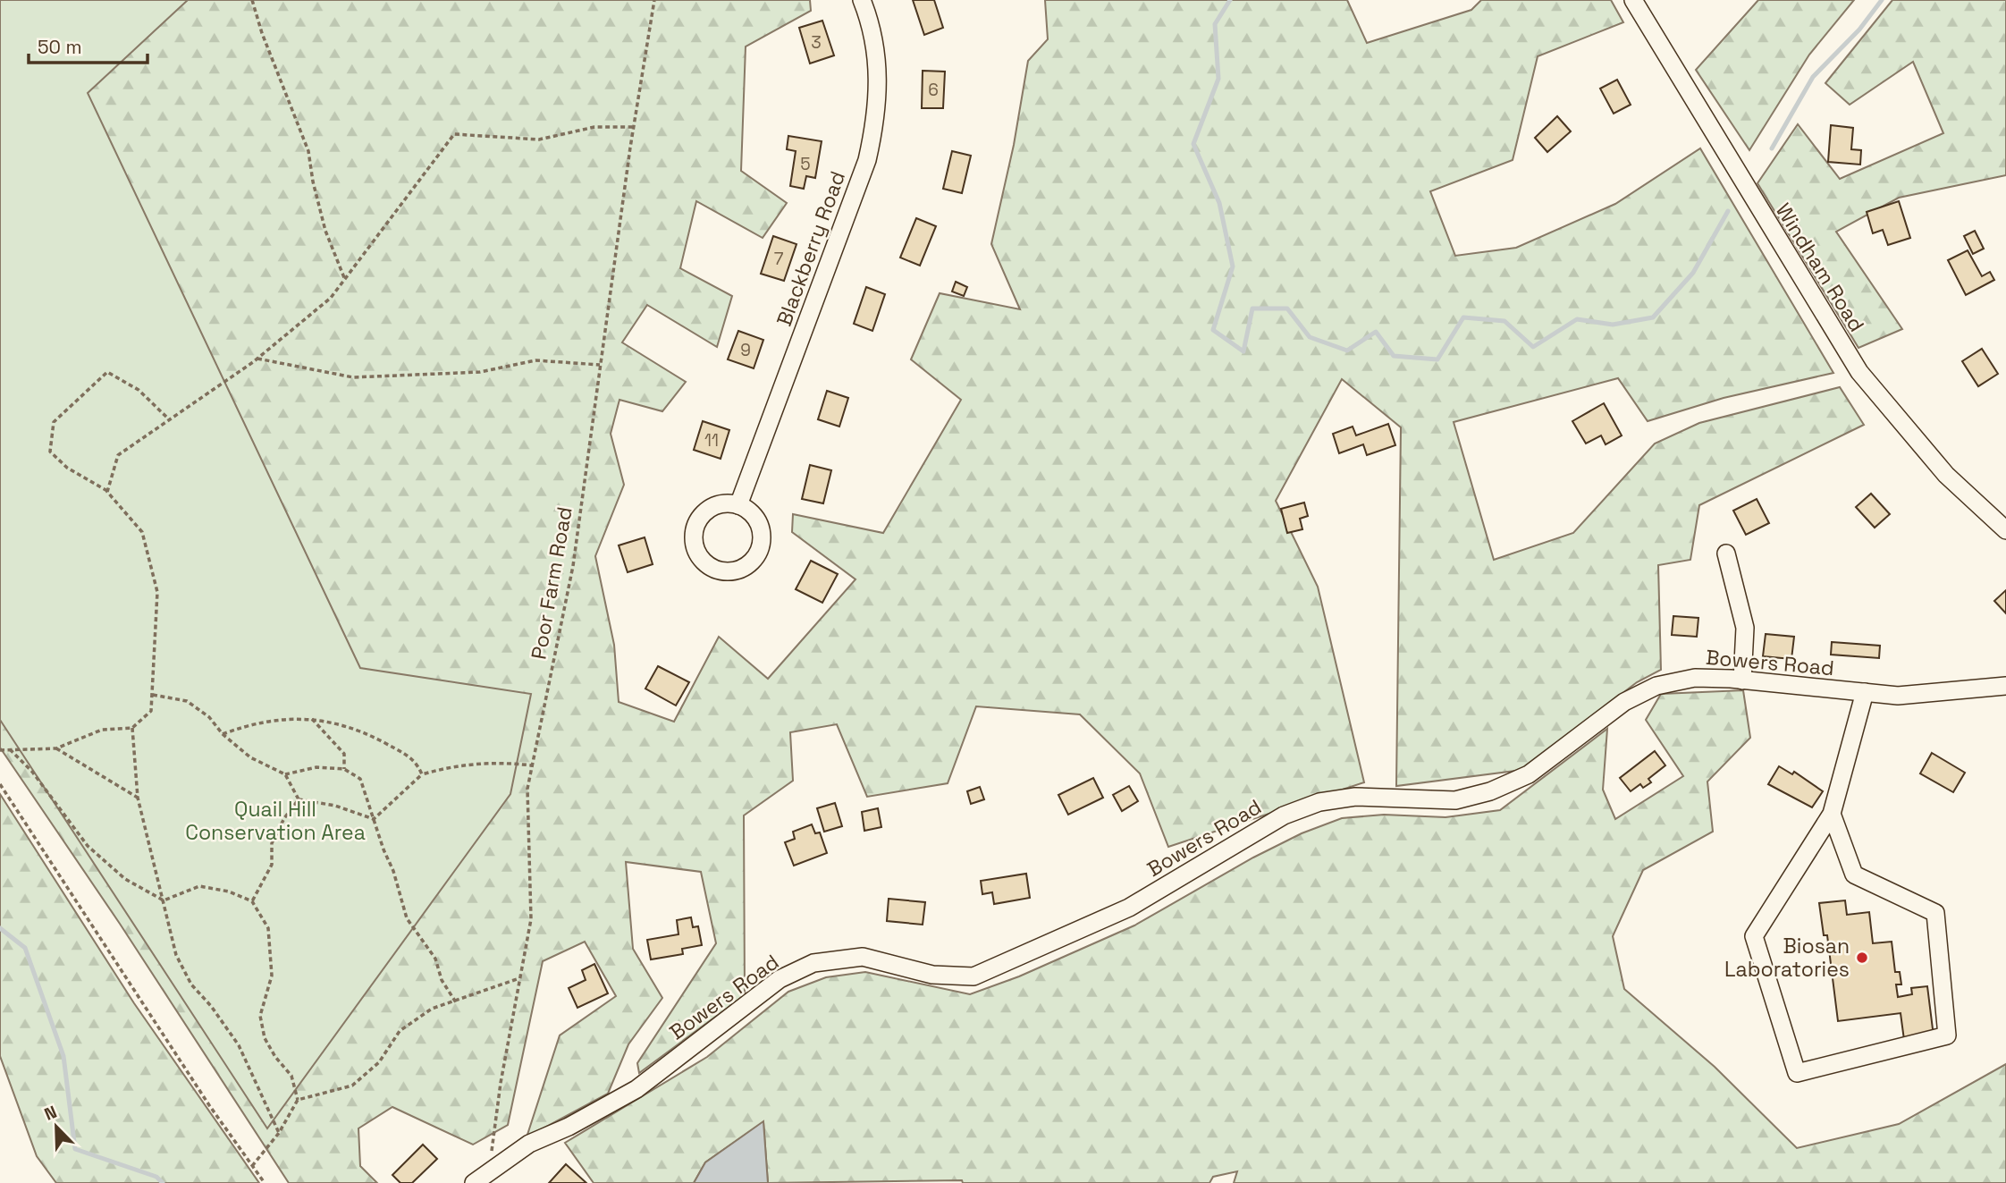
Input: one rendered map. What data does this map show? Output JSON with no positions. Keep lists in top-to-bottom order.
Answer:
{
  "streets": {
    "street": ["Blackberry Road", "Windham Road", "Bowers Road"],
    "path": ["Poor Farm Road"]
  },
  "crossings": [
    ["Poor Farm Road", "Bowers Road"]
  ],
  "parks": ["Quail Hill Conservation Area"],
  "places": ["Biosan Laboratories"],
  "house_numbers": [
    "3",
    "6",
    "5",
    "7",
    "9",
    "11"
  ],
  "scale_bar": "50 m",
  "north": "top left"
}
